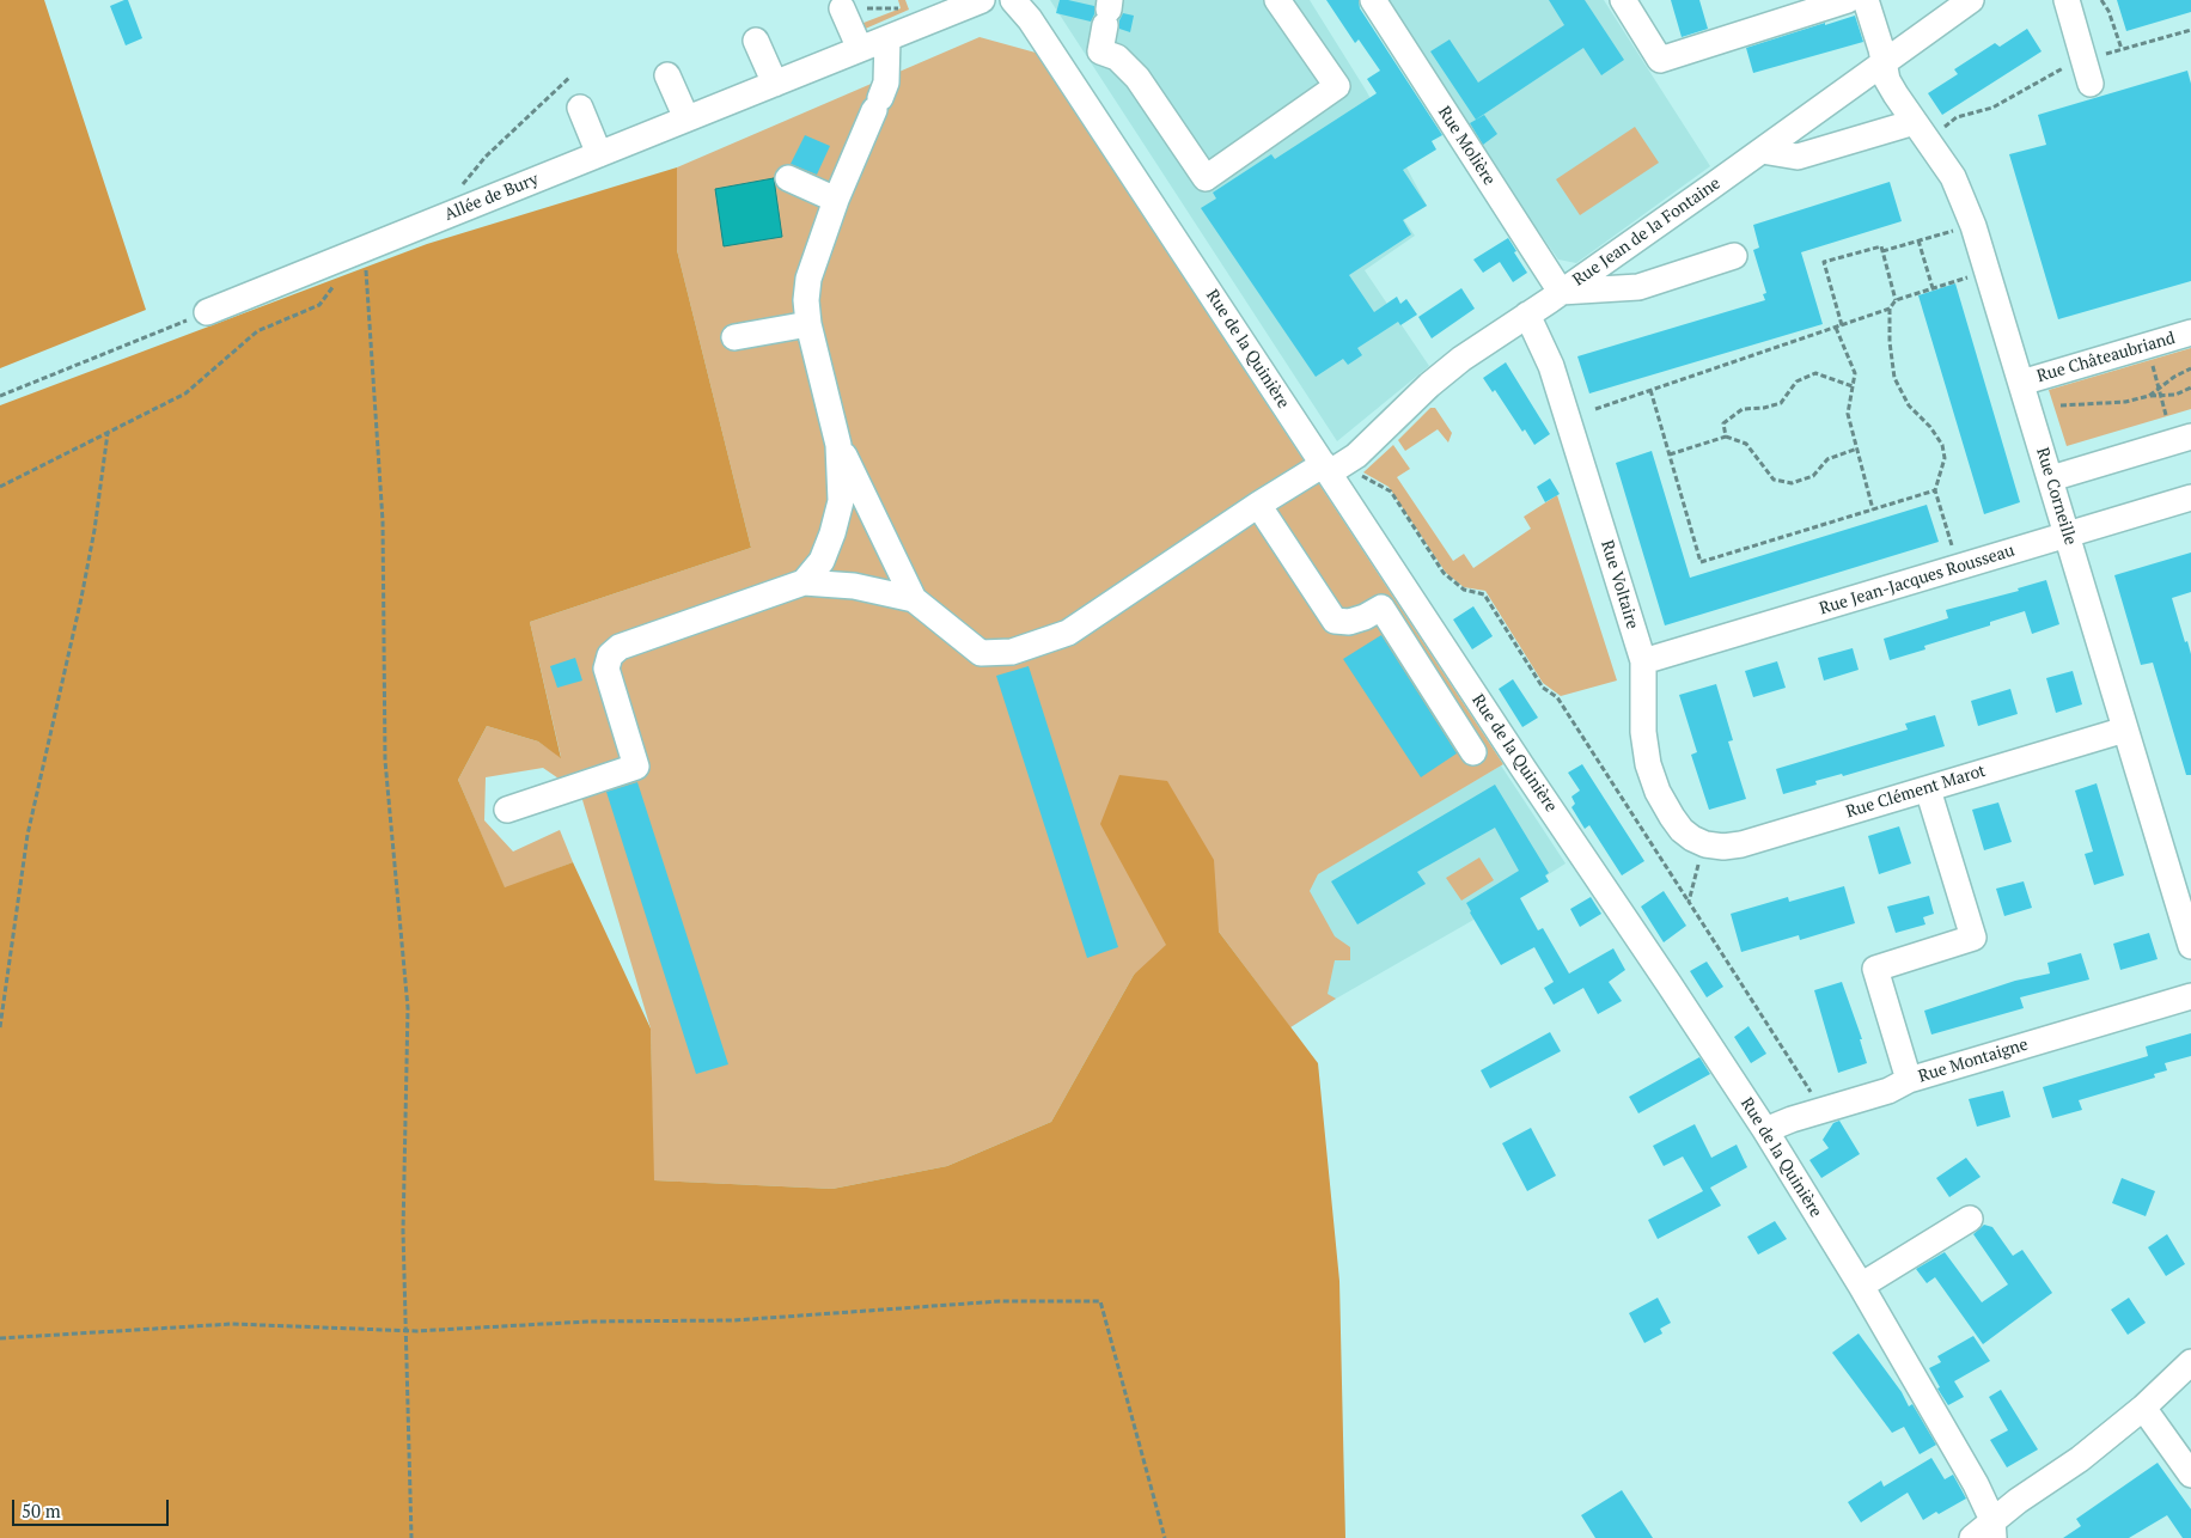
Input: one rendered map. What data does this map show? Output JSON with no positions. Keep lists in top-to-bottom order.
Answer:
{
  "streets": {
    "street": [
      "Rue Molière",
      "Allée de Bury",
      "Rue Jean de la Fontaine",
      "Rue de la Quinière",
      "Rue Châteaubriand",
      "Rue Corneille",
      "Rue Jean-Jacques Rousseau",
      "Rue Voltaire",
      "Rue Clément Marot",
      "Rue Montaigne"
    ]
  },
  "crossings": [
    ["Rue Molière", "Rue Jean de la Fontaine"],
    ["Rue Jean de la Fontaine", "Rue de la Quinière"],
    ["Rue Jean de la Fontaine", "Rue Corneille"],
    ["Rue Jean de la Fontaine", "Rue Voltaire"],
    ["Rue Châteaubriand", "Rue Corneille"],
    ["Rue Corneille", "Rue Jean-Jacques Rousseau"],
    ["Rue Corneille", "Rue Clément Marot"],
    ["Rue Jean-Jacques Rousseau", "Rue Voltaire"],
    ["Rue Voltaire", "Rue Clément Marot"],
    ["Rue Clément Marot", "Rue Montaigne"]
  ],
  "scale_bar": "50 m"
}
